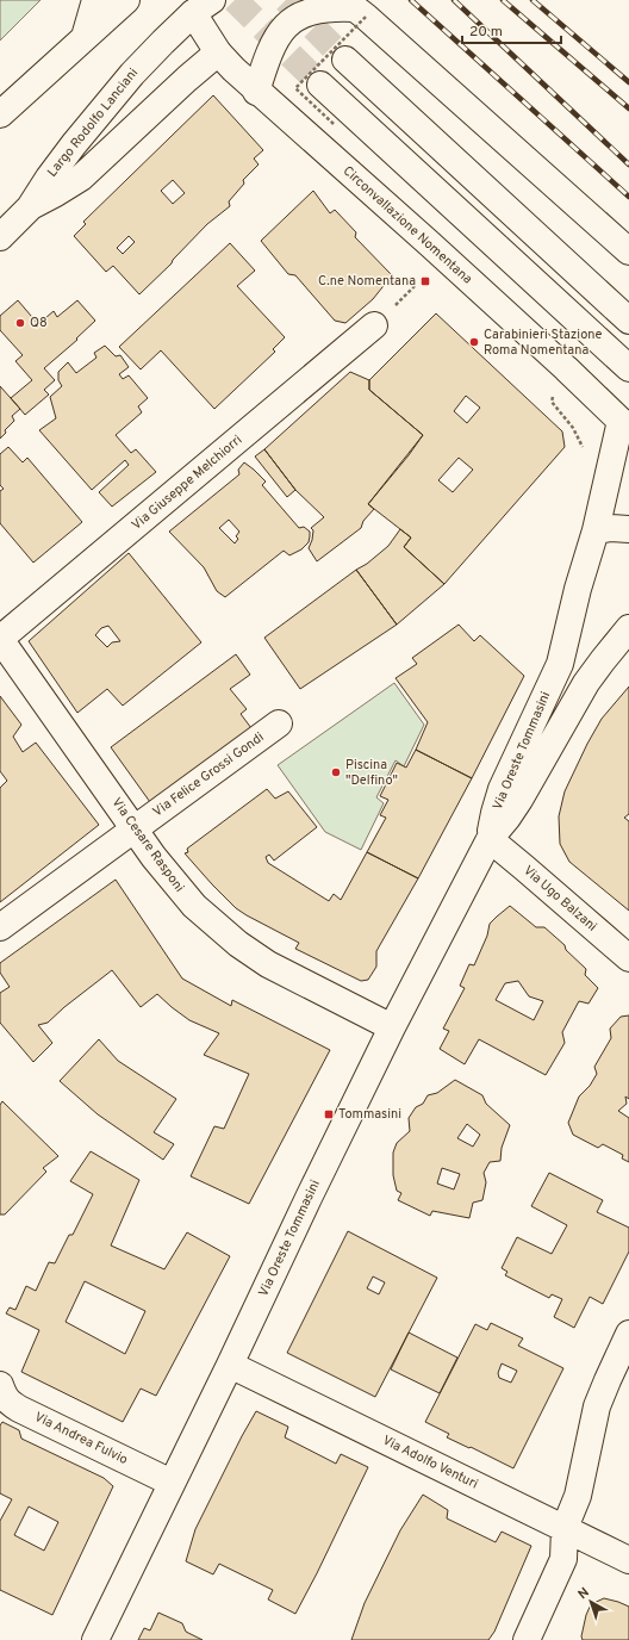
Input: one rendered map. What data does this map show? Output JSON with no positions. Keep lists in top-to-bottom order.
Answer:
{
  "streets": {
    "street": [
      "Largo Rodolfo Lanciani",
      "Circonvallazione Nomentana",
      "Via Giuseppe Melchiorri",
      "Via Oreste Tommasini",
      "Via Felice Grossi Gondi",
      "Via Cesare Rasponi",
      "Via Ugo Balzani",
      "Via Andrea Fulvio",
      "Via Adolfo Venturi"
    ]
  },
  "crossings": [
    ["Largo Rodolfo Lanciani", "Circonvallazione Nomentana"],
    ["Circonvallazione Nomentana", "Via Oreste Tommasini"],
    ["Via Giuseppe Melchiorri", "Via Cesare Rasponi"],
    ["Via Oreste Tommasini", "Via Cesare Rasponi"],
    ["Via Oreste Tommasini", "Via Ugo Balzani"],
    ["Via Oreste Tommasini", "Via Andrea Fulvio"],
    ["Via Oreste Tommasini", "Via Adolfo Venturi"],
    ["Via Felice Grossi Gondi", "Via Cesare Rasponi"]
  ],
  "places": {
    "transit": ["C.ne Nomentana", "Tommasini"],
    "other": ["Q8", "Carabinieri Stazione Roma Nomentana", "Piscina \"Delfino\""]
  },
  "scale_bar": "20 m",
  "north": "top left"
}
